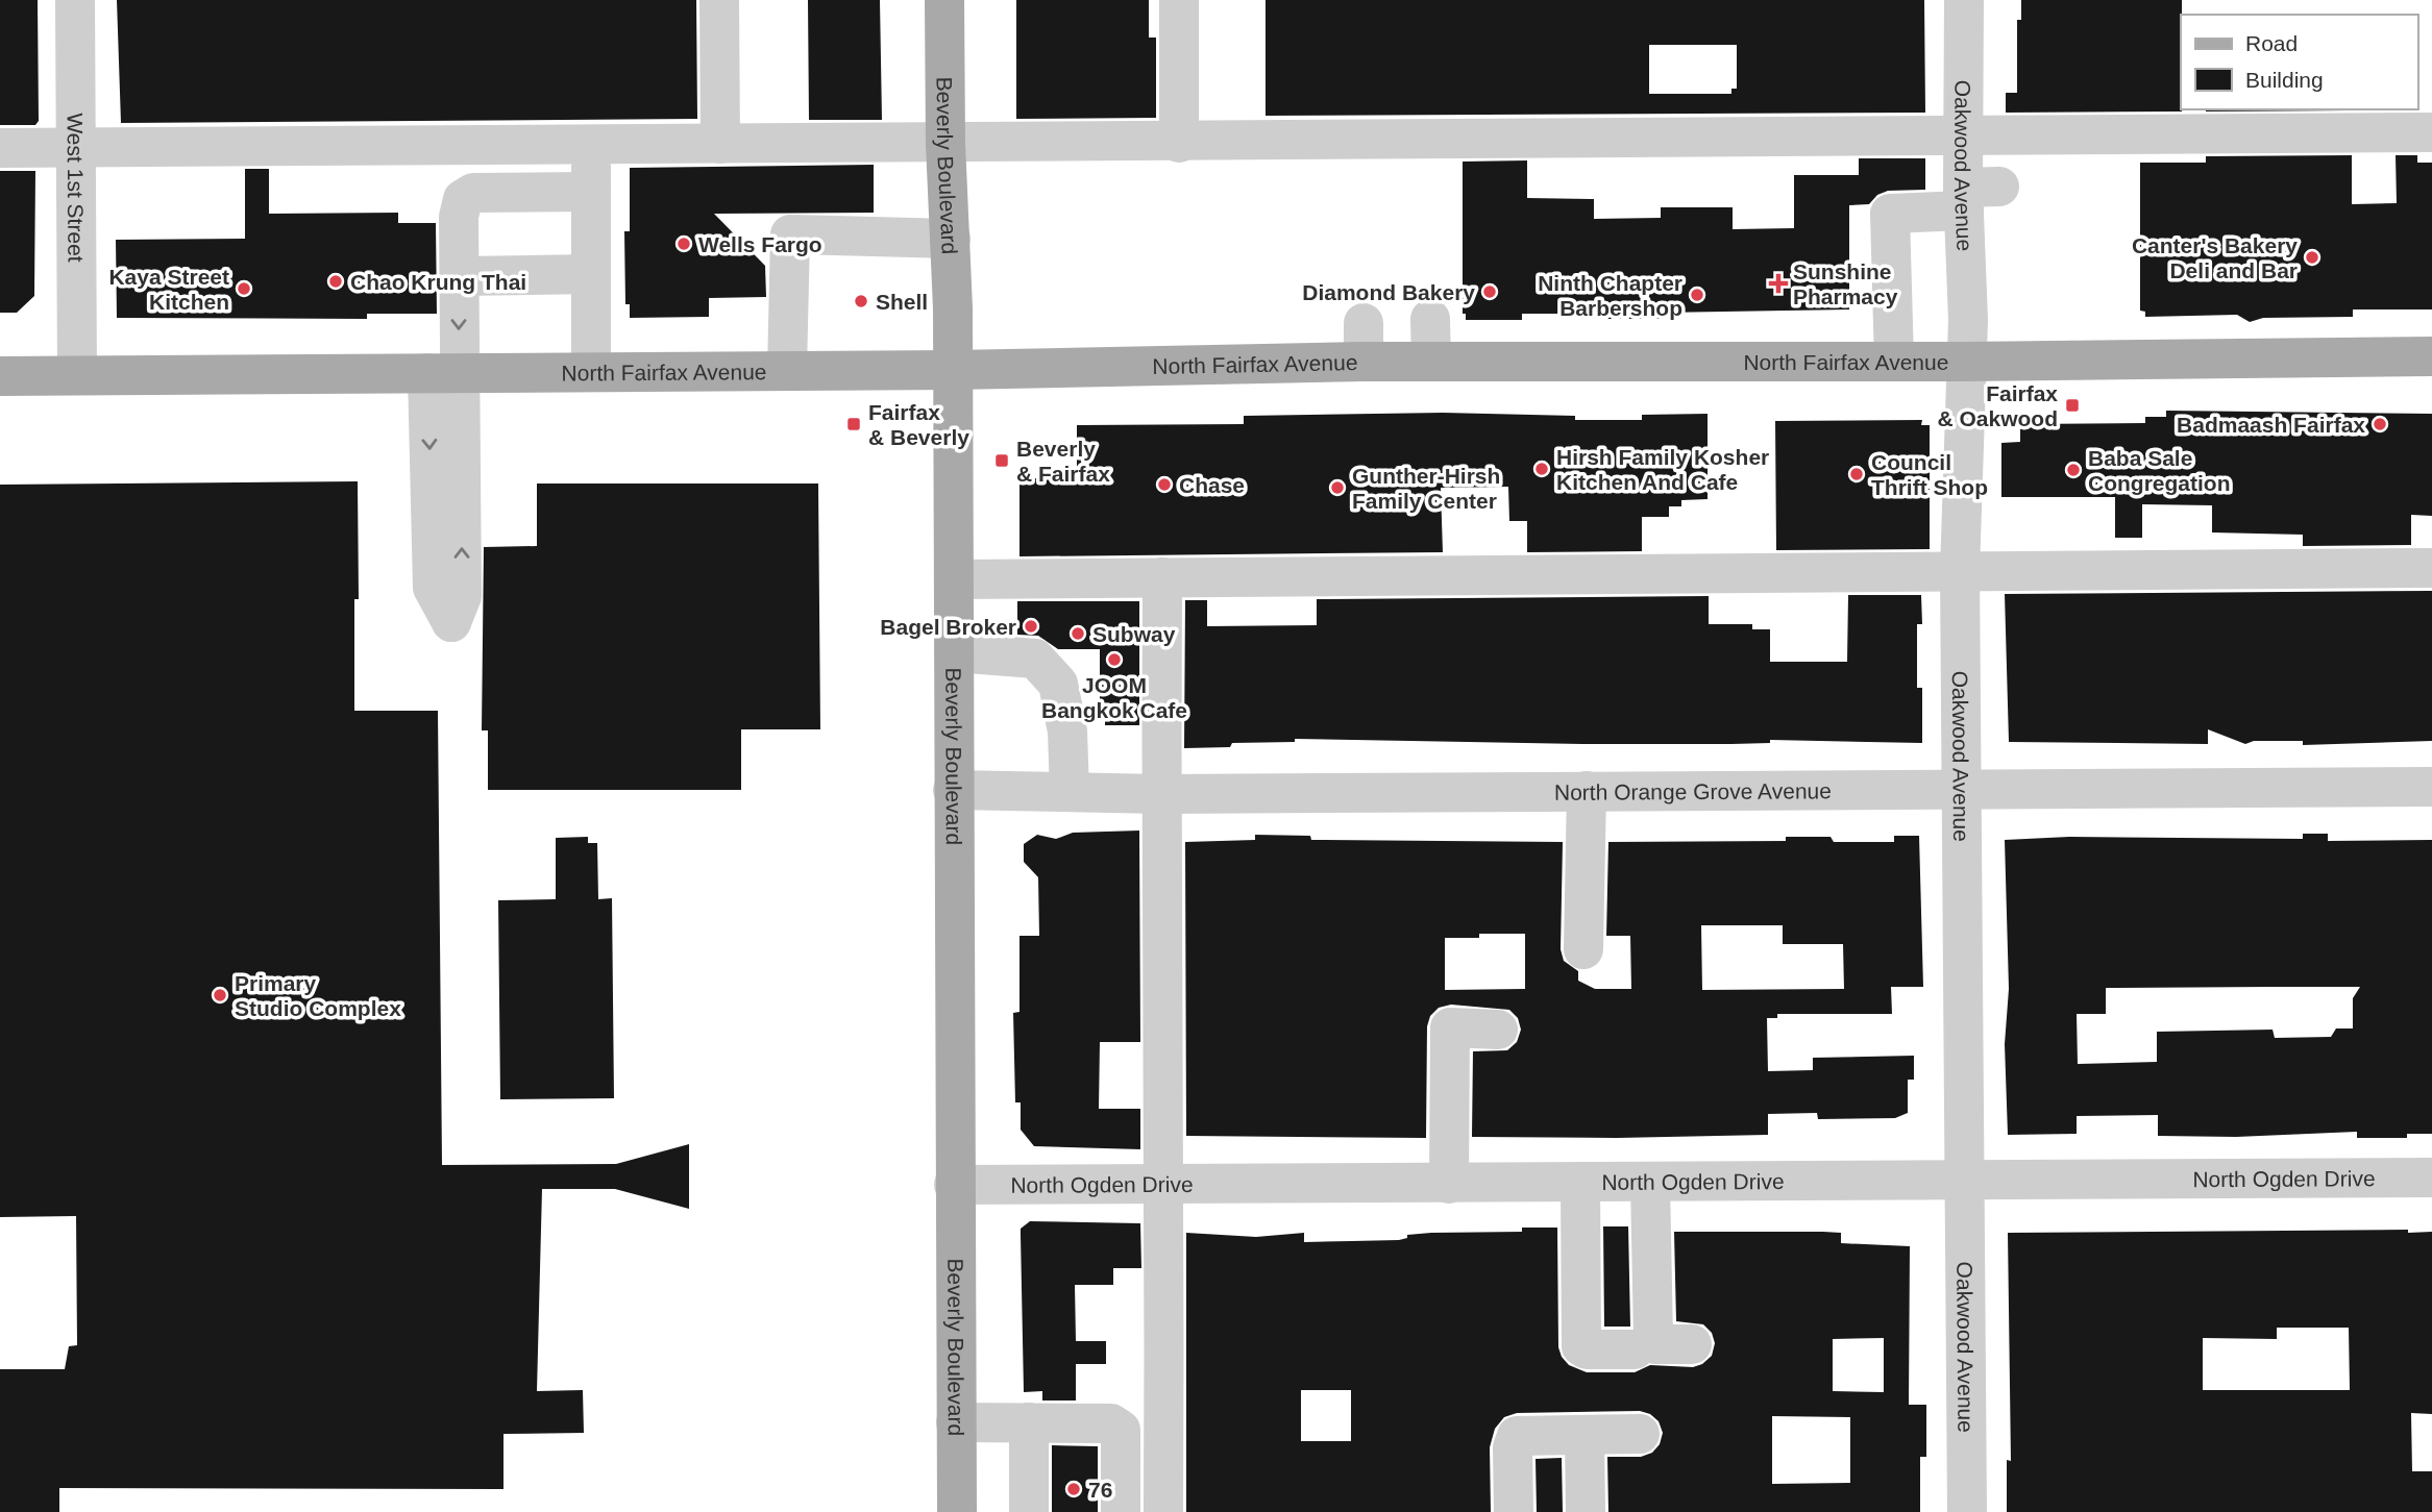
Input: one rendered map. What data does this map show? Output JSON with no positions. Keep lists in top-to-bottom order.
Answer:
{
  "streets": {
    "main road": ["Beverly Boulevard", "North Fairfax Avenue"],
    "street": [
      "Oakwood Avenue",
      "West 1st Street",
      "North Orange Grove Avenue",
      "North Ogden Drive"
    ]
  },
  "crossings": [
    ["Beverly Boulevard", "North Fairfax Avenue"],
    ["Beverly Boulevard", "North Orange Grove Avenue"],
    ["Beverly Boulevard", "North Ogden Drive"],
    ["Oakwood Avenue", "North Fairfax Avenue"],
    ["Oakwood Avenue", "North Orange Grove Avenue"],
    ["Oakwood Avenue", "North Ogden Drive"],
    ["West 1st Street", "North Fairfax Avenue"]
  ],
  "places": {
    "other": [
      "Wells Fargo",
      "Canter's Bakery Deli and Bar",
      "Chao Krung Thai",
      "Kaya Street Kitchen",
      "Diamond Bakery",
      "Ninth Chapter Barbershop",
      "Shell",
      "Badmaash Fairfax",
      "Hirsh Family Kosher Kitchen And Cafe",
      "Baba Sale Congregation",
      "Council Thrift Shop",
      "Chase",
      "Gunther-Hirsh Family Center",
      "Bagel Broker",
      "Subway",
      "JOOM Bangkok Cafe",
      "Primary Studio Complex",
      "76"
    ],
    "health": ["Sunshine Pharmacy"],
    "transit": ["Fairfax & Oakwood", "Fairfax & Beverly", "Beverly & Fairfax"]
  },
  "legend": ["Road", "Building"]
}
